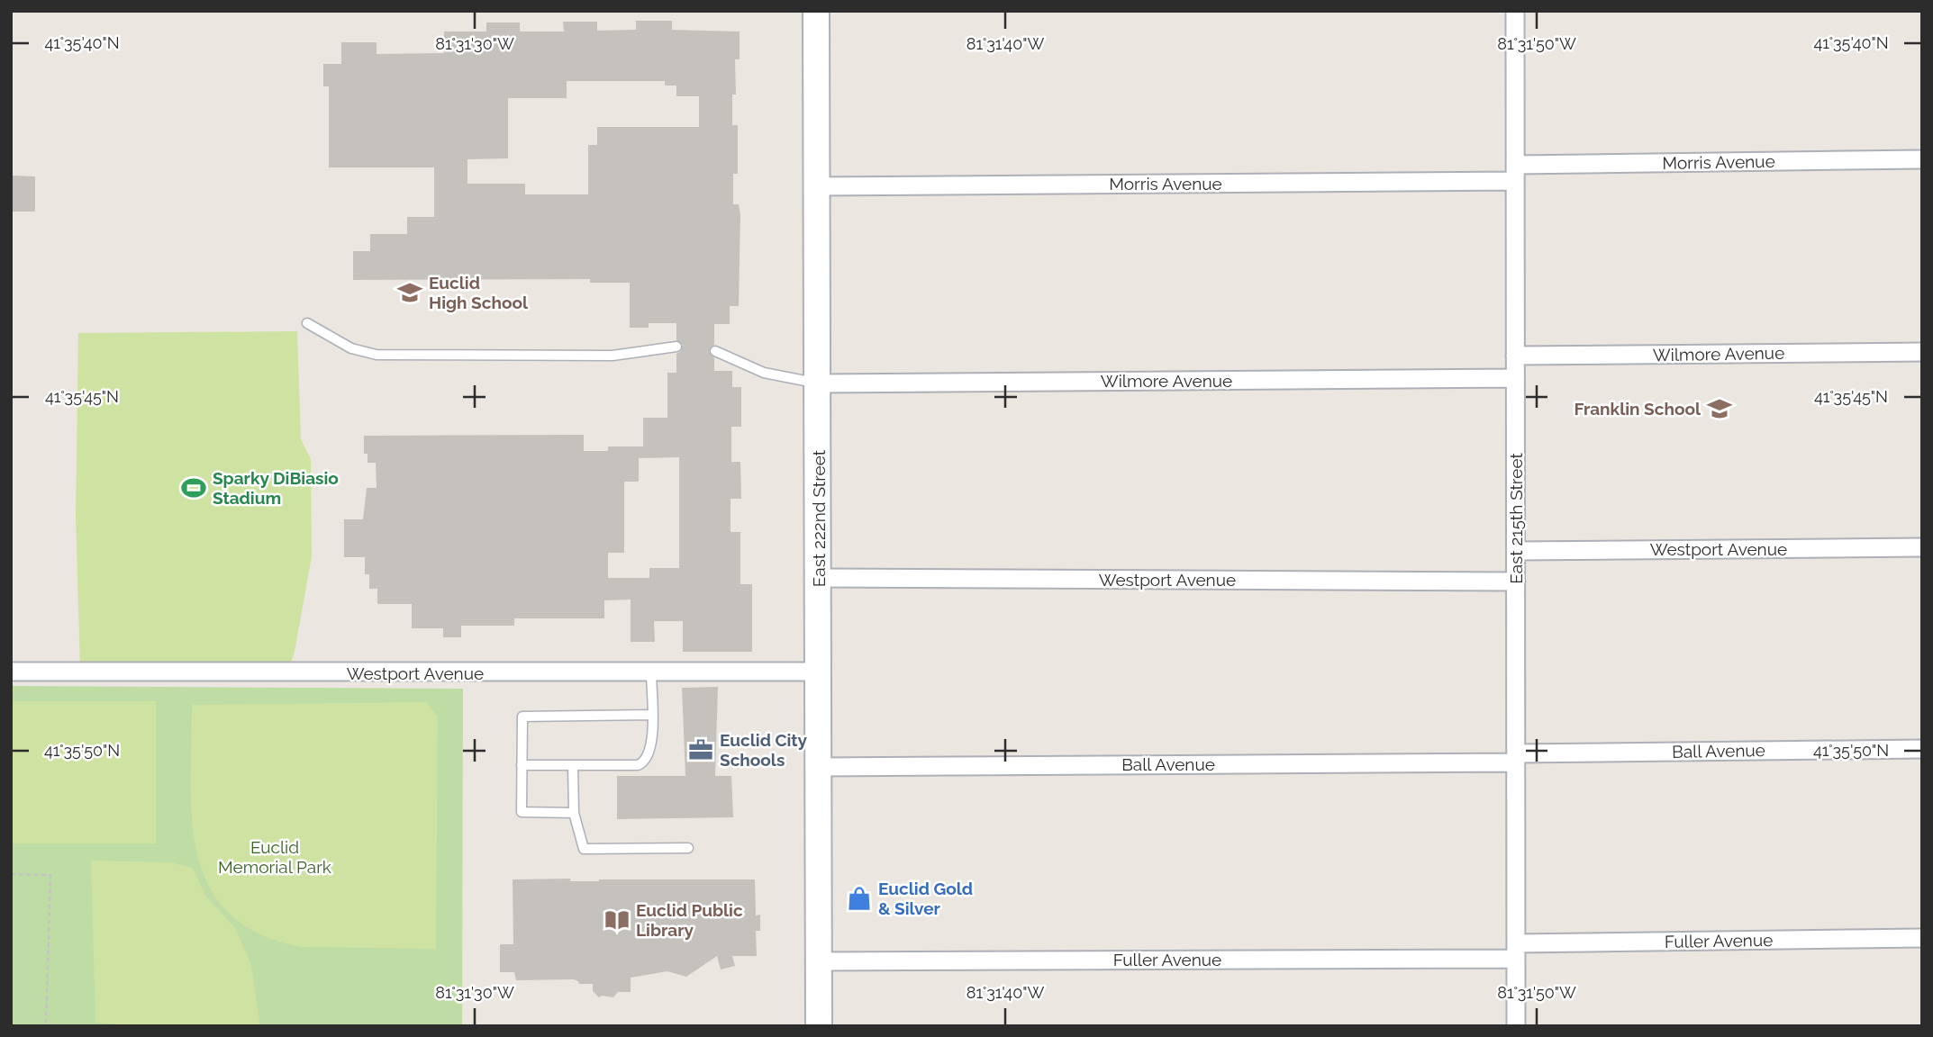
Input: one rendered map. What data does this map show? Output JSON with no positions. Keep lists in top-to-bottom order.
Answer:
{
  "streets": {
    "street": [
      "Morris Avenue",
      "Wilmore Avenue",
      "East 222nd Street",
      "East 215th Street",
      "Westport Avenue",
      "Ball Avenue",
      "Fuller Avenue"
    ]
  },
  "crossings": [
    ["Morris Avenue", "East 222nd Street"],
    ["Morris Avenue", "East 215th Street"],
    ["Wilmore Avenue", "East 222nd Street"],
    ["Wilmore Avenue", "East 215th Street"],
    ["East 222nd Street", "Westport Avenue"],
    ["East 222nd Street", "Ball Avenue"],
    ["East 222nd Street", "Fuller Avenue"],
    ["East 215th Street", "Westport Avenue"],
    ["East 215th Street", "Ball Avenue"],
    ["East 215th Street", "Fuller Avenue"]
  ],
  "parks": ["Euclid Memorial Park"],
  "places": {
    "school or university": ["Euclid High School", "Franklin School"],
    "sports": ["Sparky DiBiasio Stadium"],
    "office": ["Euclid City Schools"],
    "shop": ["Euclid Gold & Silver"],
    "library": ["Euclid Public Library"]
  },
  "coordinates": [
    "41°35'40\"N",
    "81°31'30\"W",
    "81°31'40\"W",
    "81°31'50\"W",
    "41°35'45\"N",
    "41°35'50\"N"
  ]
}
